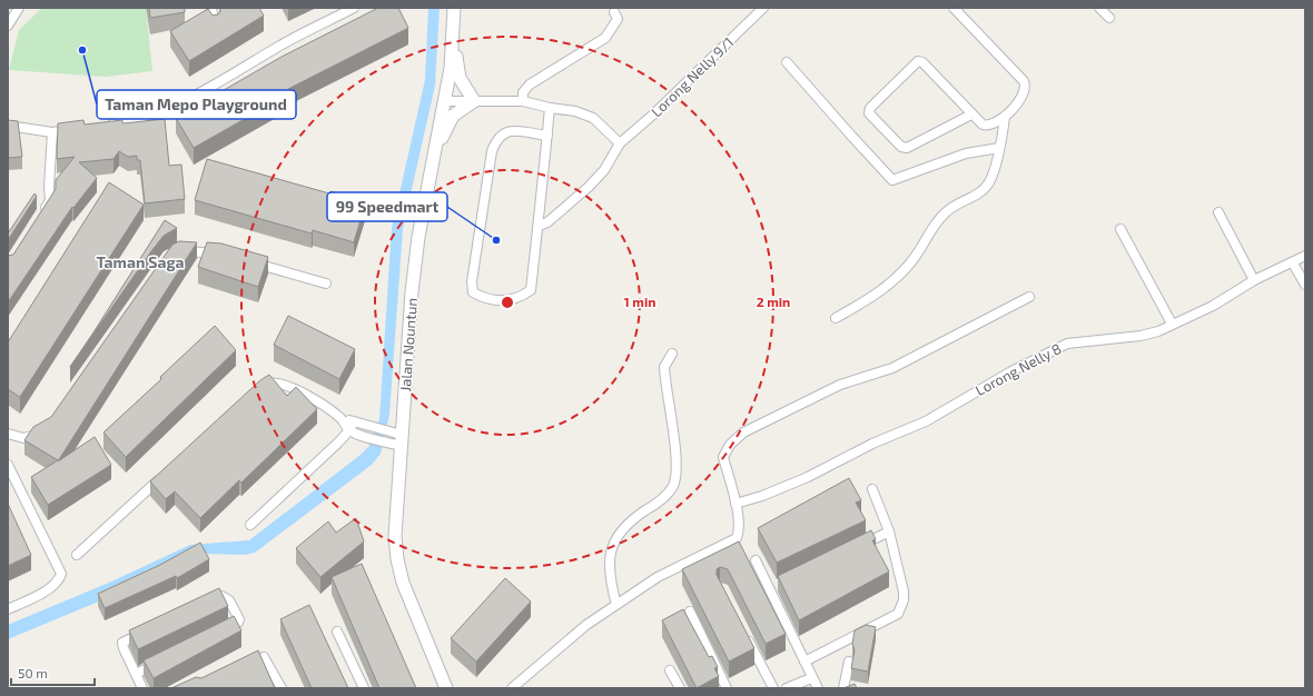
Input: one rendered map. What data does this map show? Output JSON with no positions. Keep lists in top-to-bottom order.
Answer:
{
  "streets": {
    "street": ["Lorong Nelly 9/1", "Jalan Nountun", "Lorong Nelly 8"]
  },
  "districts": ["Taman Saga"],
  "places": ["Taman Mepo Playground", "99 Speedmart"],
  "scale_bar": "50 m",
  "rings": ["1 min", "2 min"]
}
